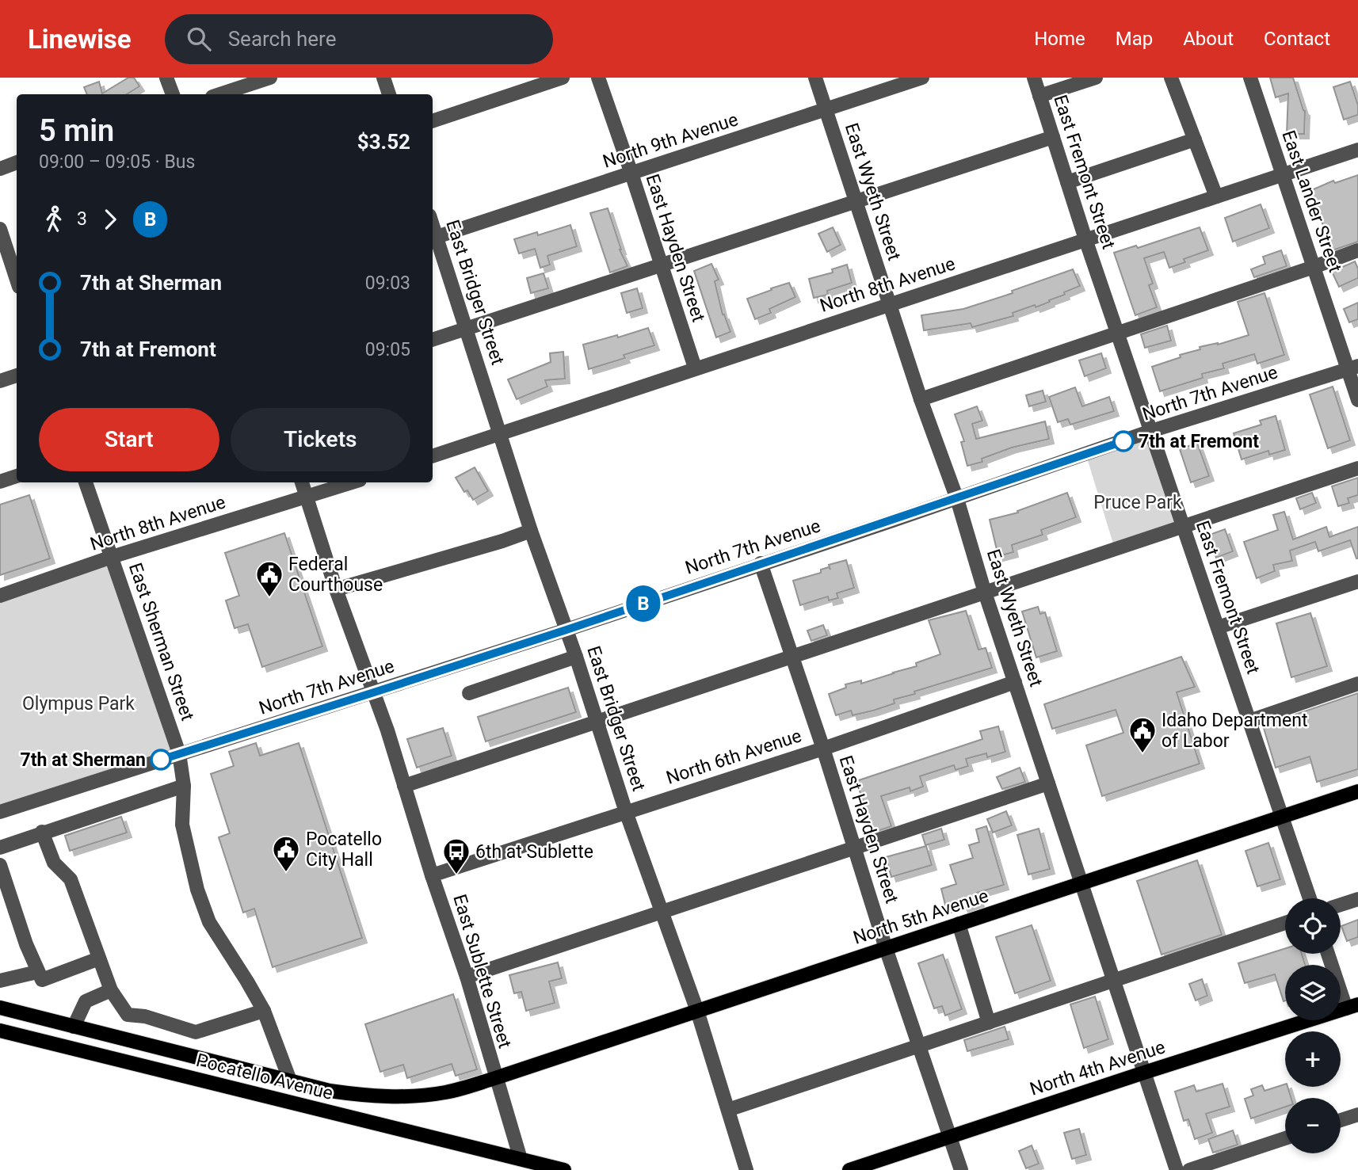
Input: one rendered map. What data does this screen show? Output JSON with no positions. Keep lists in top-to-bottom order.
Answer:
{
  "streets": {
    "main road": ["North 5th Avenue", "North 4th Avenue", "Pocatello Avenue"],
    "street": [
      "North 9th Avenue",
      "East Fremont Street",
      "East Wyeth Street",
      "East Lander Street",
      "East Hayden Street",
      "North 8th Avenue",
      "East Bridger Street",
      "North 7th Avenue",
      "East Sherman Street",
      "North 6th Avenue",
      "East Sublette Street"
    ]
  },
  "crossings": [
    ["North 9th Avenue", "East Wyeth Street"],
    ["North 9th Avenue", "East Hayden Street"],
    ["North 9th Avenue", "East Bridger Street"],
    ["East Fremont Street", "North 8th Avenue"],
    ["East Fremont Street", "North 7th Avenue"],
    ["East Fremont Street", "North 5th Avenue"],
    ["East Wyeth Street", "North 8th Avenue"],
    ["East Wyeth Street", "North 7th Avenue"],
    ["East Wyeth Street", "North 6th Avenue"],
    ["East Wyeth Street", "North 5th Avenue"],
    ["East Wyeth Street", "North 4th Avenue"],
    ["East Lander Street", "North 8th Avenue"],
    ["East Lander Street", "North 7th Avenue"],
    ["East Hayden Street", "North 8th Avenue"],
    ["East Hayden Street", "North 7th Avenue"],
    ["East Hayden Street", "North 6th Avenue"],
    ["East Hayden Street", "North 5th Avenue"],
    ["East Hayden Street", "North 4th Avenue"],
    ["North 8th Avenue", "East Bridger Street"],
    ["North 8th Avenue", "East Sherman Street"],
    ["North 8th Avenue", "East Sublette Street"],
    ["East Bridger Street", "North 7th Avenue"],
    ["East Bridger Street", "North 6th Avenue"],
    ["East Bridger Street", "North 5th Avenue"],
    ["North 7th Avenue", "East Sherman Street"],
    ["North 7th Avenue", "East Sublette Street"],
    ["East Sherman Street", "Pocatello Avenue"],
    ["North 6th Avenue", "East Sublette Street"],
    ["North 5th Avenue", "East Sublette Street"],
    ["North 5th Avenue", "Pocatello Avenue"],
    ["East Sublette Street", "Pocatello Avenue"]
  ],
  "parks": ["Pruce Park", "Olympus Park"],
  "places": {
    "other": ["7th at Fremont", "7th at Sherman"],
    "public building": ["Federal Courthouse", "Idaho Department of Labor", "Pocatello City Hall"],
    "bus stop": ["6th at Sublette"]
  },
  "lines": ["bus line B"],
  "page": {
    "header": "Linewise",
    "search": "Search here",
    "nav": [
      "Home",
      "Map",
      "About",
      "Contact"
    ],
    "on_map": "B",
    "heading": ["5 min", "09:00 – 09:05 · Bus", "$3.52"],
    "legs": ["3", "B"],
    "list": [
      {
        "name": "7th at Sherman",
        "value": "09:03"
      },
      {
        "name": "7th at Fremont",
        "value": "09:05"
      }
    ],
    "buttons": ["Start", "Tickets"],
    "map_buttons": ["+", "−"]
  }
}
